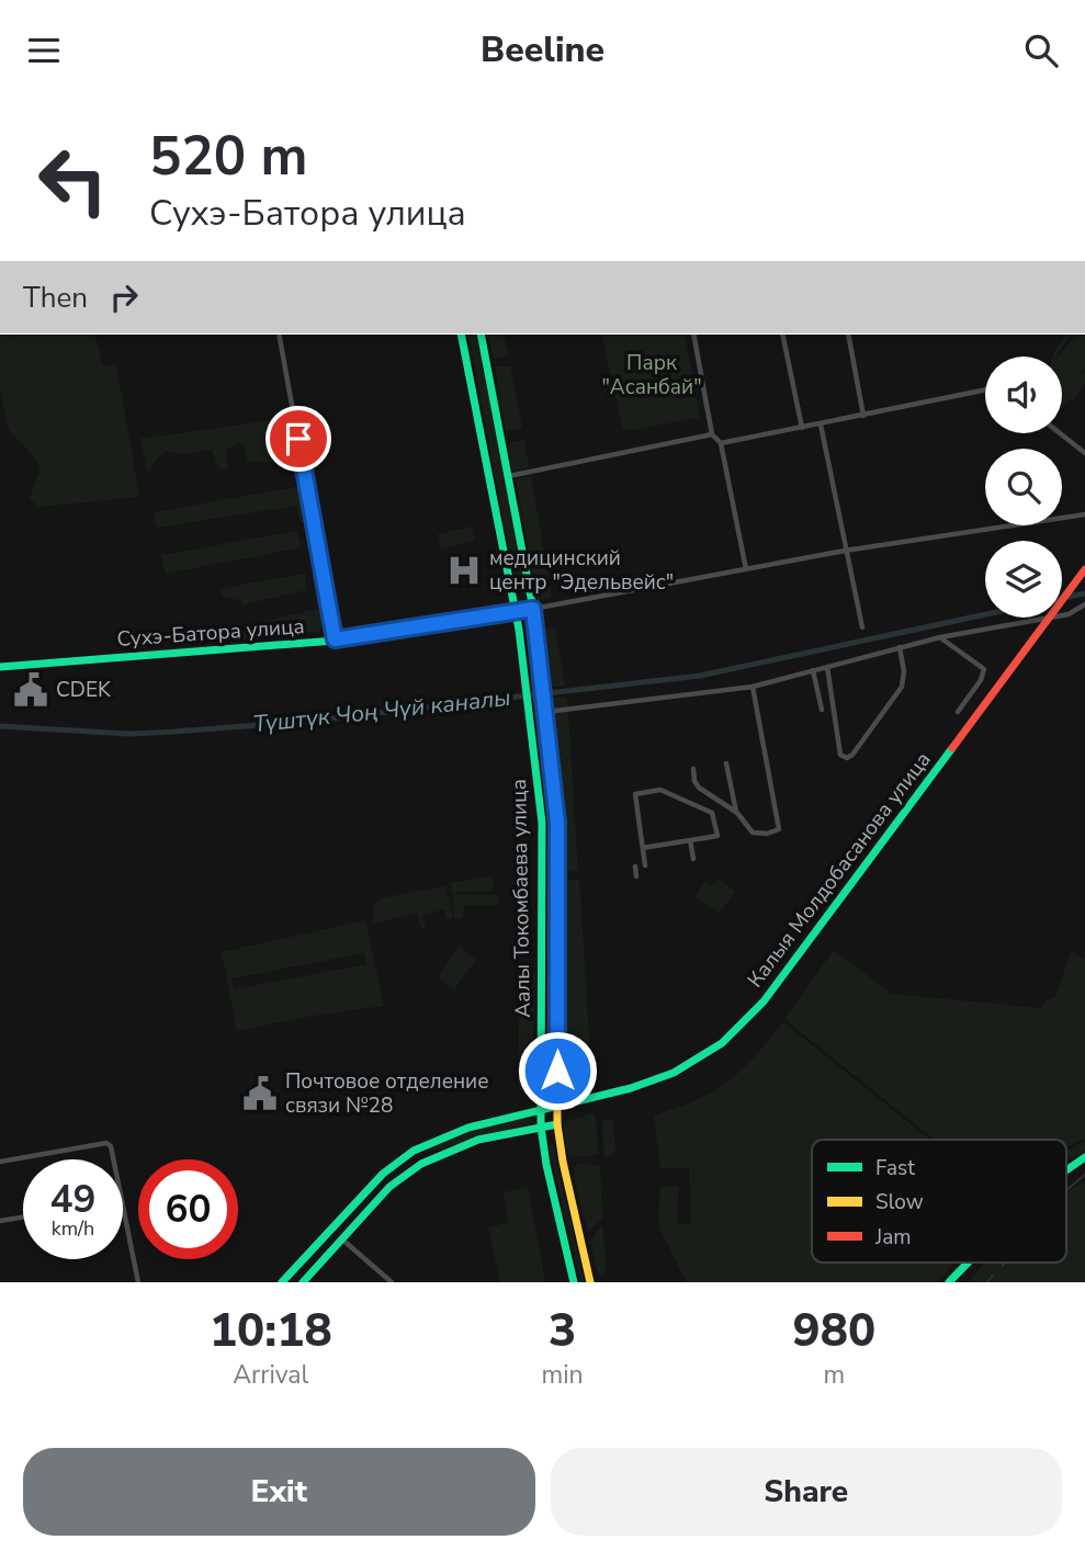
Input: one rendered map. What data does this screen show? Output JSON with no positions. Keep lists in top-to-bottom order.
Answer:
{
  "streets": {
    "main road": ["Сухэ-Батора улица", "Калыя Молдобасанова улица", "Аалы Токомбаева улица"]
  },
  "crossings": [
    ["Сухэ-Батора улица", "Аалы Токомбаева улица"],
    ["Калыя Молдобасанова улица", "Аалы Токомбаева улица"]
  ],
  "water": ["Түштүк Чоң Чүй каналы"],
  "parks": ["Парк \"Асанбай\""],
  "places": {
    "hospital": ["медицинский центр \"Эдельвейс\""],
    "public building": ["CDEK", "Почтовое отделение связи №28"]
  },
  "legend": ["Fast", "Slow", "Jam"],
  "page": {
    "header": "Beeline",
    "turn": ["520 m", "Сухэ-Батора улица"],
    "then": "Then",
    "speed": "49 km/h",
    "limit": "60",
    "eta": [
      "10:18",
      "Arrival",
      "3",
      "min",
      "980",
      "m"
    ],
    "buttons": ["Exit", "Share"]
  }
}
